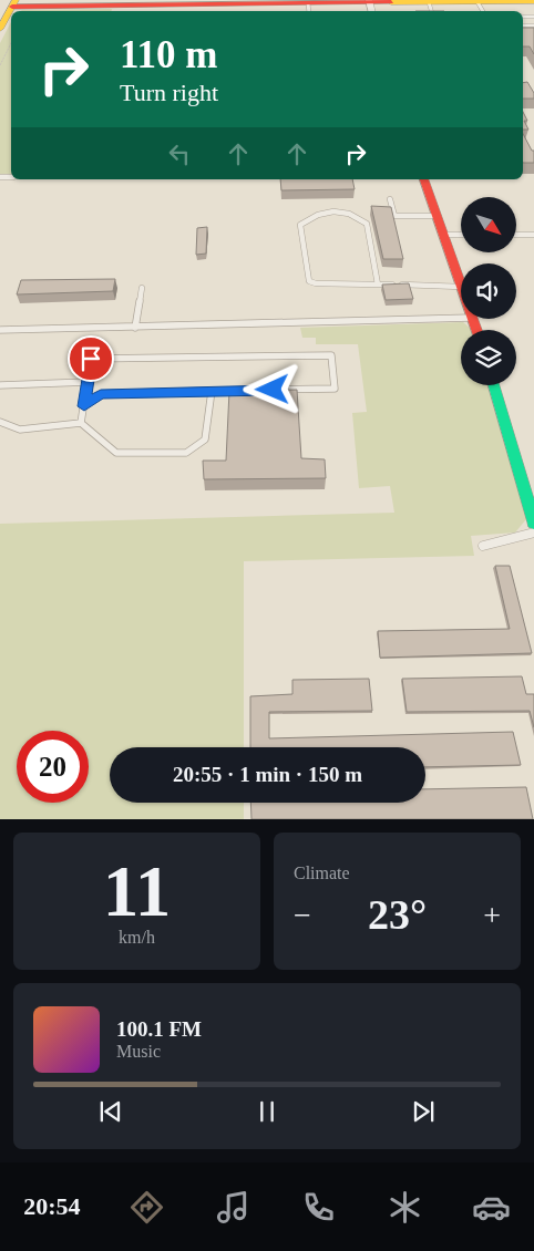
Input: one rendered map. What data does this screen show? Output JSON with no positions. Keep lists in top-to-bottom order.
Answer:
{
  "north": "bottom right",
  "page": {
    "turn": ["110 m", "Turn right"],
    "limit": "20",
    "trip": "20:55 · 1 min · 150 m",
    "tile": [
      ["11", "km/h"],
      "Climate"
    ],
    "heat": ["−", "23°", "+"],
    "song": ["100.1 FM", "Music"],
    "tabs": "20:54"
  }
}
